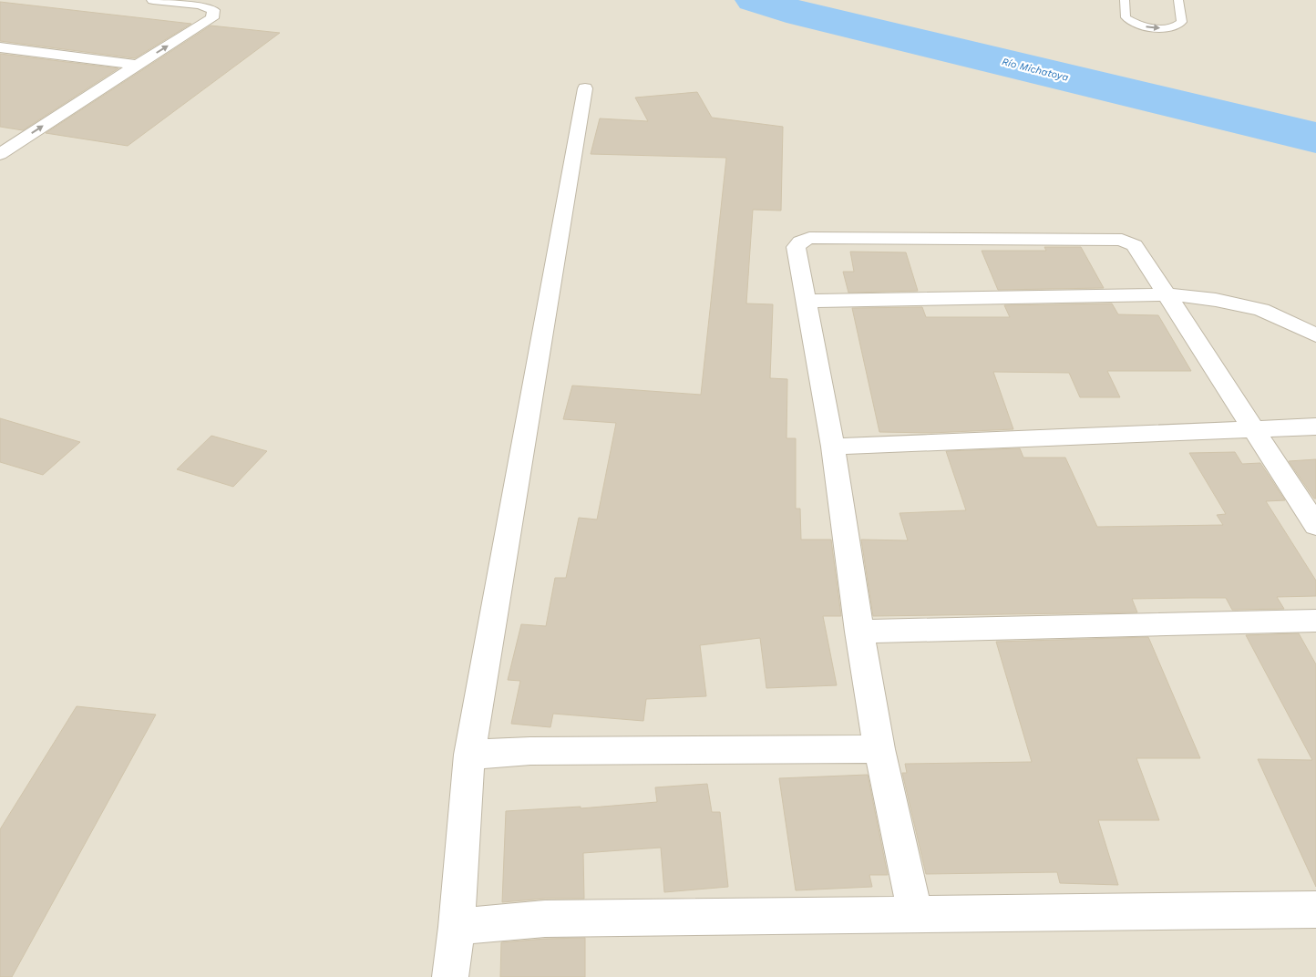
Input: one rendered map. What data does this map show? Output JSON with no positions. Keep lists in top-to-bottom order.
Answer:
{
  "water": ["Río Michatoya"]
}
